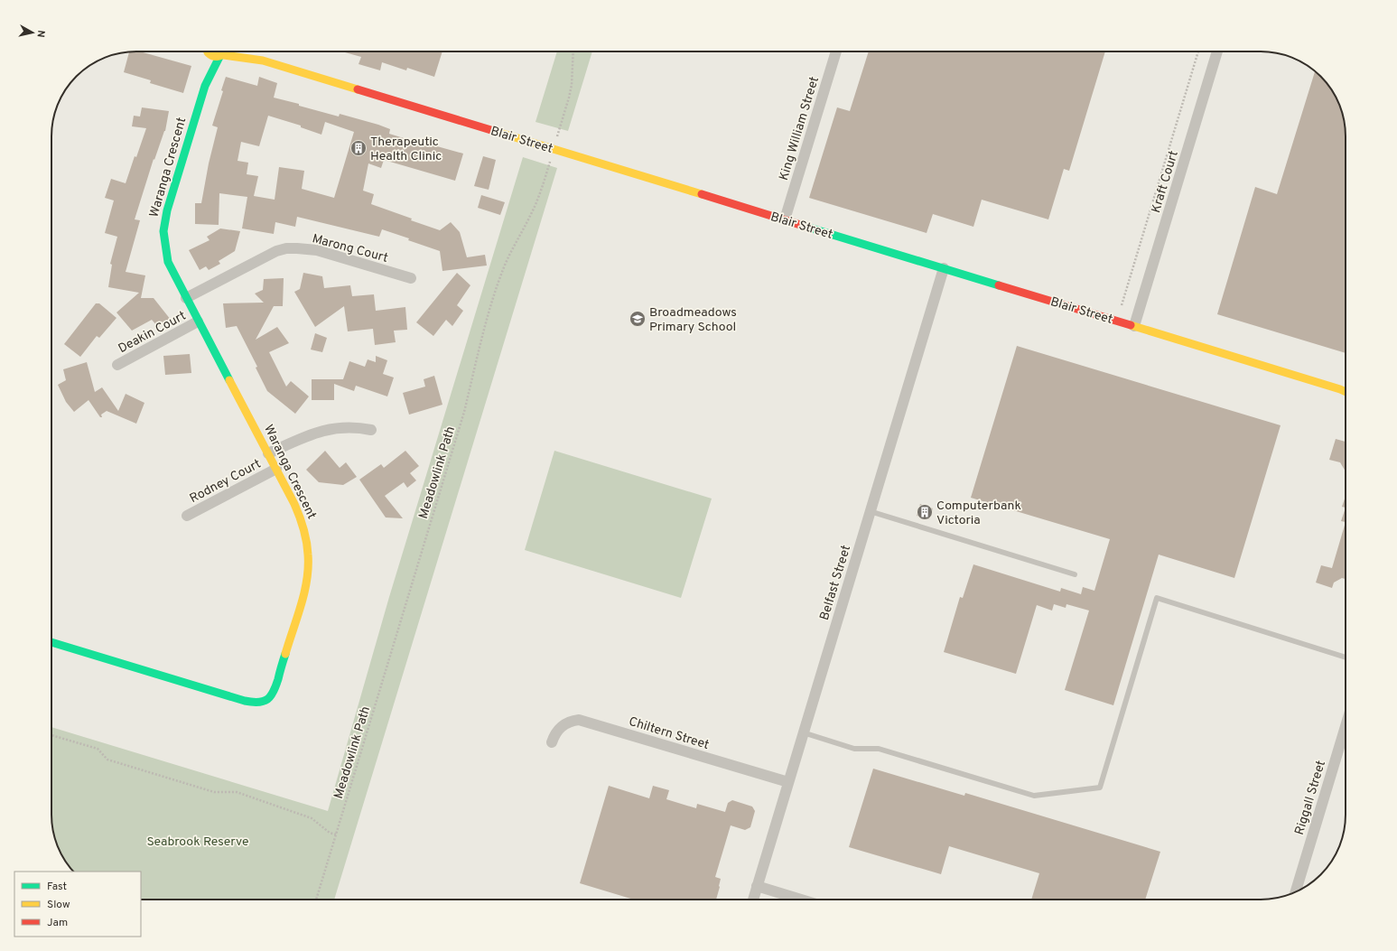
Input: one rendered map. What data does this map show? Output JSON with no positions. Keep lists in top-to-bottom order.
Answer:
{
  "streets": {
    "street": [
      "King William Street",
      "Blair Street",
      "Waranga Crescent",
      "Kraft Court",
      "Marong Court",
      "Deakin Court",
      "Rodney Court",
      "Belfast Street",
      "Chiltern Street",
      "Riggall Street"
    ],
    "path": ["Meadowlink Path"]
  },
  "crossings": [
    ["King William Street", "Blair Street"],
    ["Blair Street", "Waranga Crescent"],
    ["Blair Street", "Kraft Court"],
    ["Blair Street", "Meadowlink Path"],
    ["Blair Street", "Belfast Street"],
    ["Waranga Crescent", "Marong Court"],
    ["Waranga Crescent", "Deakin Court"],
    ["Waranga Crescent", "Rodney Court"],
    ["Belfast Street", "Chiltern Street"]
  ],
  "parks": ["Seabrook Reserve"],
  "places": {
    "building": ["Therapeutic Health Clinic", "Computerbank Victoria"],
    "school or university": ["Broadmeadows Primary School"]
  },
  "legend": ["Fast", "Slow", "Jam"],
  "north": "right"
}
